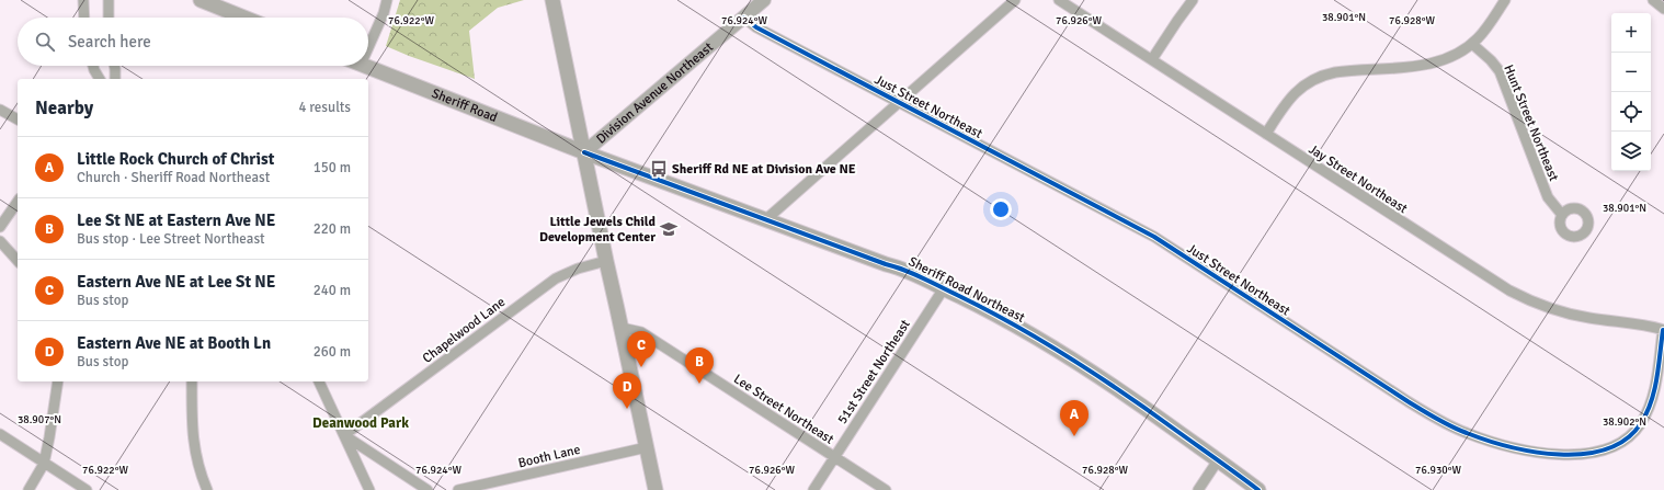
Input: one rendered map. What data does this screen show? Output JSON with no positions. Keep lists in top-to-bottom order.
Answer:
{
  "streets": {
    "main road": ["Sheriff Road", "Sheriff Road Northeast"],
    "street": [
      "Division Avenue Northeast",
      "Just Street Northeast",
      "Hunt Street Northeast",
      "Jay Street Northeast",
      "Chapelwood Lane",
      "51st Street Northeast",
      "Lee Street Northeast",
      "Booth Lane"
    ]
  },
  "crossings": [
    ["Division Avenue Northeast", "Sheriff Road"],
    ["Division Avenue Northeast", "Just Street Northeast"],
    ["Division Avenue Northeast", "Sheriff Road Northeast"],
    ["Sheriff Road", "Sheriff Road Northeast"],
    ["Just Street Northeast", "Jay Street Northeast"],
    ["Sheriff Road Northeast", "51st Street Northeast"],
    ["51st Street Northeast", "Lee Street Northeast"]
  ],
  "districts": ["Deanwood Park"],
  "places": {
    "bus stop": ["Sheriff Rd NE at Division Ave NE"],
    "school or university": ["Little Jewels Child Development Center"]
  },
  "page": {
    "map_buttons": ["+", "−"],
    "search": "Search here",
    "heading": ["Nearby", "4 results"],
    "list": [
      {
        "mark": "A",
        "name": "Little Rock Church of Christ",
        "note": "Church · Sheriff Road Northeast",
        "value": "150 m"
      },
      {
        "mark": "B",
        "name": "Lee St NE at Eastern Ave NE",
        "note": "Bus stop · Lee Street Northeast",
        "value": "220 m"
      },
      {
        "mark": "C",
        "name": "Eastern Ave NE at Lee St NE",
        "note": "Bus stop",
        "value": "240 m"
      },
      {
        "mark": "D",
        "name": "Eastern Ave NE at Booth Ln",
        "note": "Bus stop",
        "value": "260 m"
      }
    ],
    "pins": [
      "C",
      "B",
      "D",
      "A"
    ]
  },
  "coordinates": [
    "38.901°N",
    "76.922°W",
    "76.924°W",
    "76.926°W",
    "76.928°W",
    "38.907°N",
    "38.902°N",
    "76.930°W"
  ]
}
